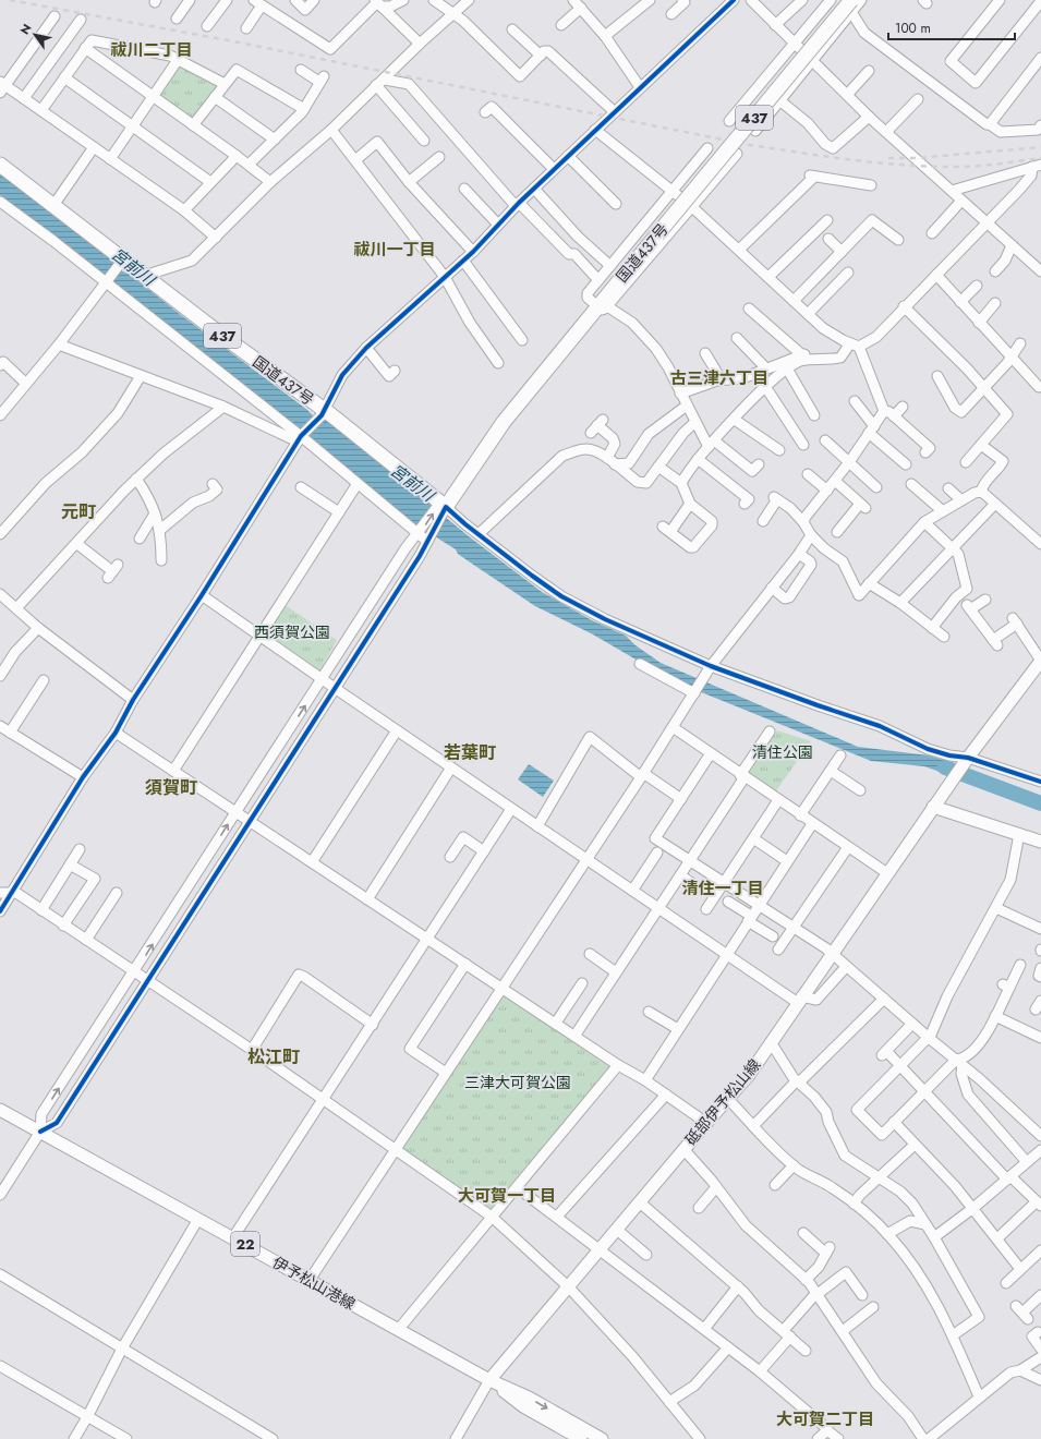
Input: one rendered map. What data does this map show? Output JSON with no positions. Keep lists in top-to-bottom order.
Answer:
{
  "streets": {
    "highway": ["437", "国道437号"],
    "main road": ["砥部伊予松山線", "22", "伊予松山港線"]
  },
  "crossings": [
    ["砥部伊予松山線", "伊予松山港線"]
  ],
  "districts": [
    "祓川二丁目",
    "祓川一丁目",
    "古三津六丁目",
    "元町",
    "若葉町",
    "須賀町",
    "清住一丁目",
    "松江町",
    "大可賀一丁目",
    "大可賀二丁目"
  ],
  "water": ["宮前川"],
  "parks": ["西須賀公園", "清住公園", "三津大可賀公園"],
  "scale_bar": "100 m",
  "north": "top left"
}
